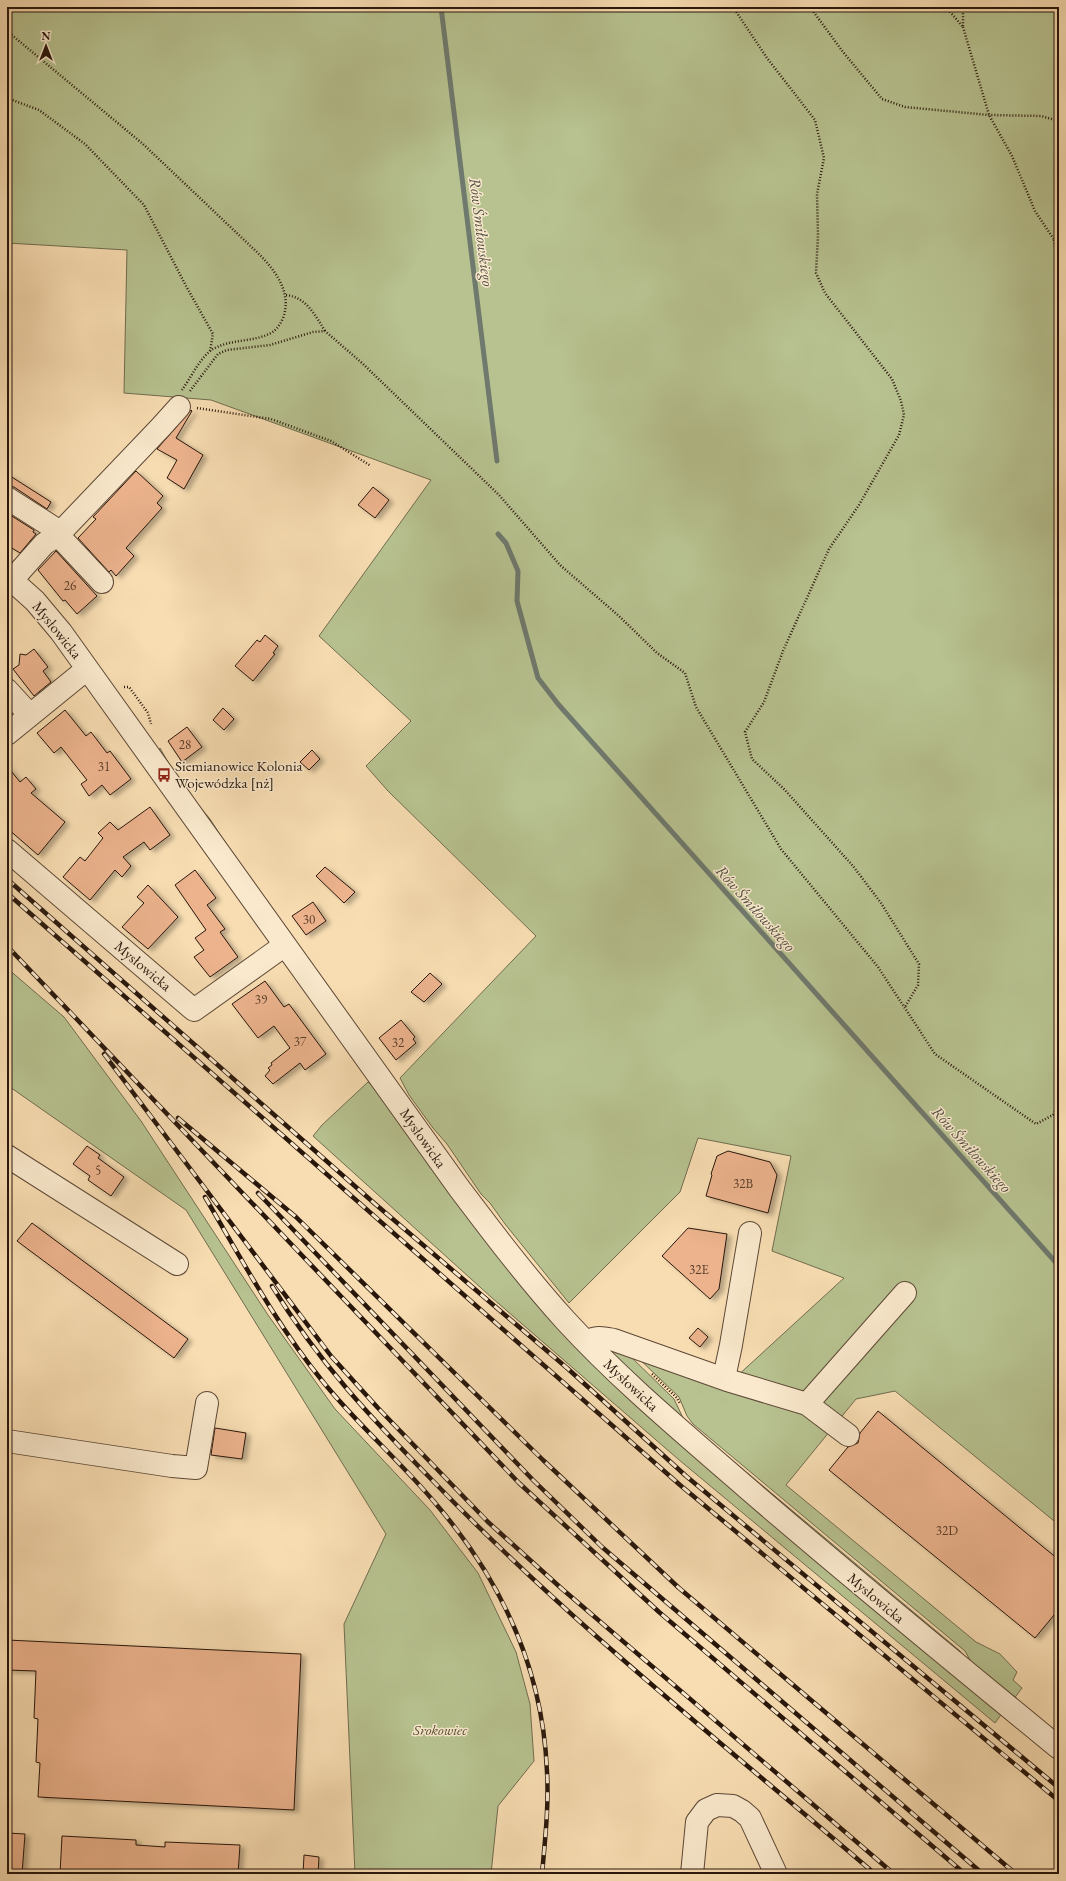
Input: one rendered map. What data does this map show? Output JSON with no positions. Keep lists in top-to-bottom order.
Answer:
{
  "streets": {
    "street": ["Mysłowicka"]
  },
  "water": ["Rów Śmiłowskiego"],
  "parks": ["Srokowiec"],
  "places": {
    "bus stop": ["Siemianowice Kolonia Wojewódzka [nż]"]
  },
  "house_numbers": [
    "26",
    "28",
    "31",
    "30",
    "39",
    "37",
    "32",
    "5",
    "32B",
    "32E",
    "32D"
  ],
  "north": "top"
}
